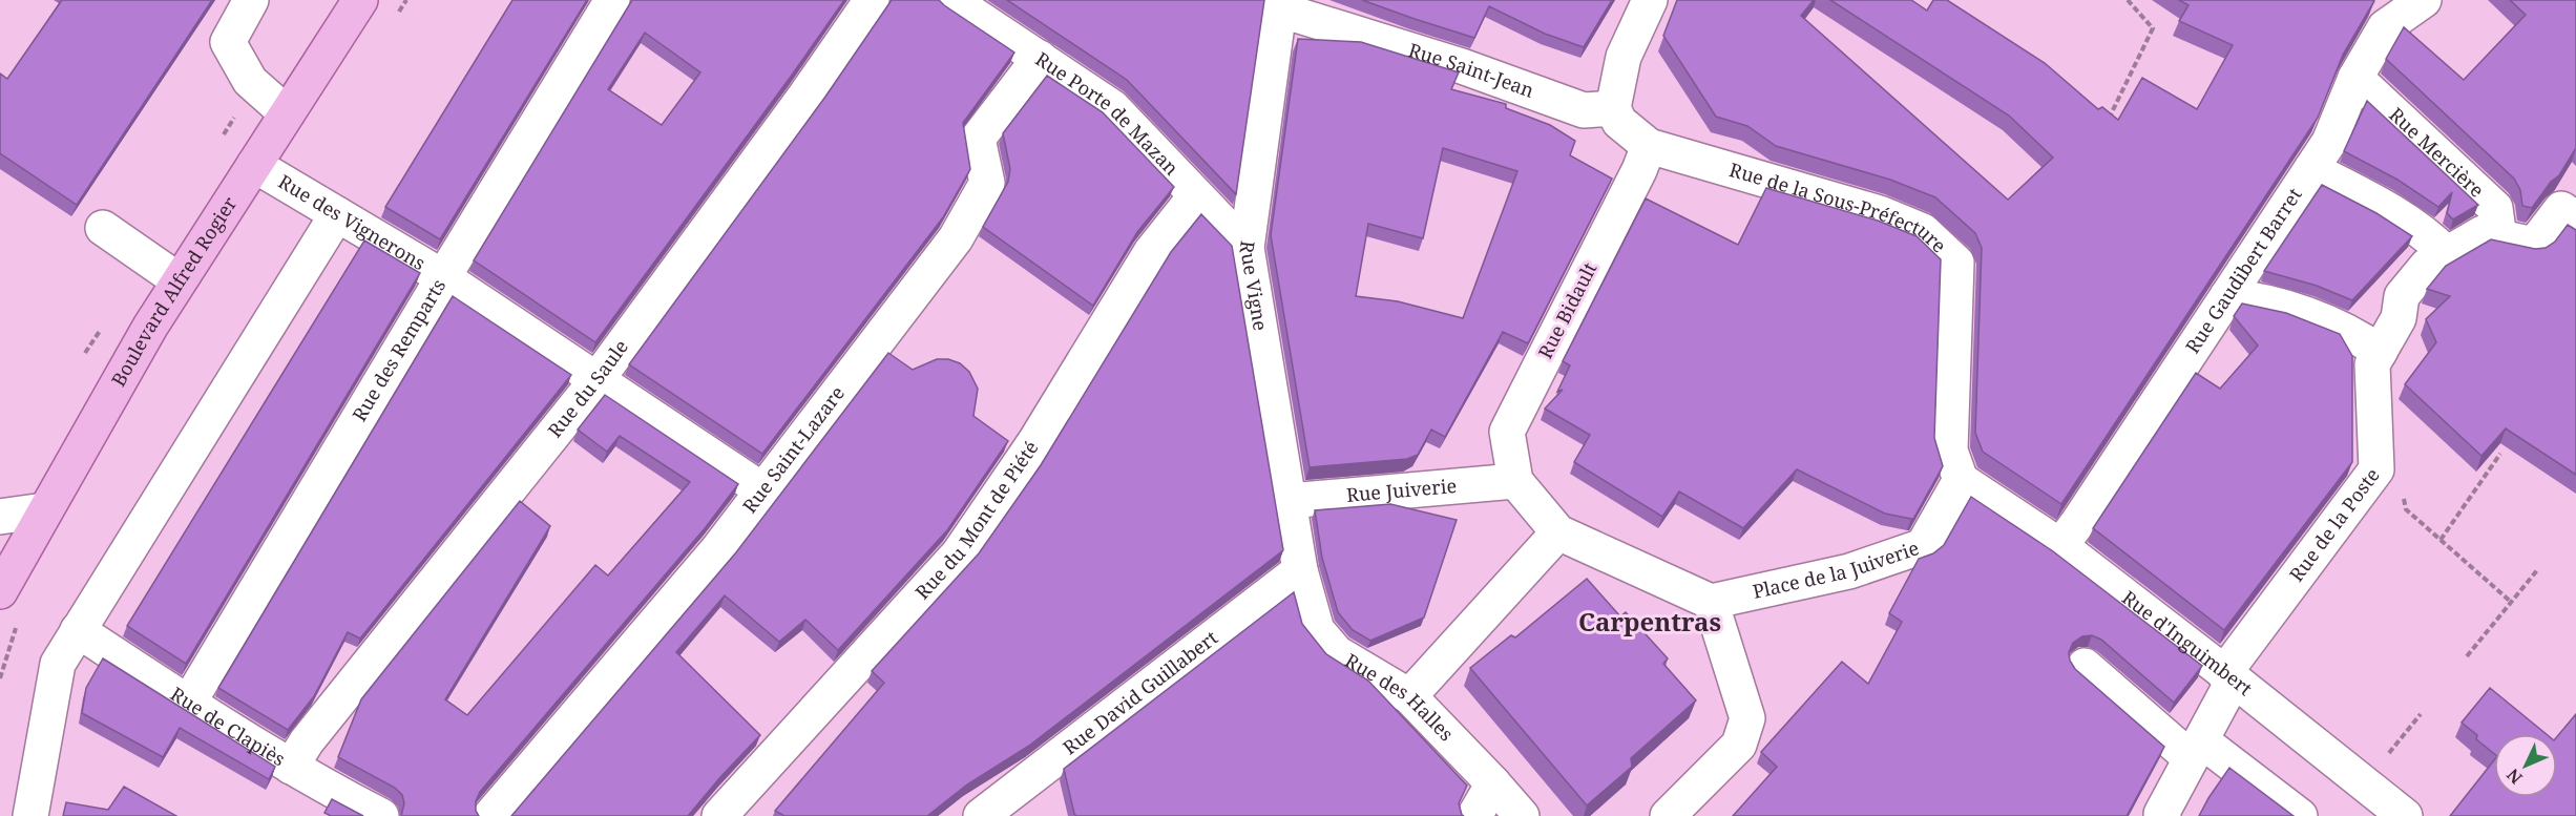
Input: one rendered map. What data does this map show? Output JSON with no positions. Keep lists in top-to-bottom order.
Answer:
{
  "streets": {
    "main road": ["Boulevard Alfred Rogier"],
    "street": [
      "Rue Saint-Jean",
      "Rue Porte de Mazan",
      "Rue Mercière",
      "Rue de la Sous-Préfecture",
      "Rue des Vignerons",
      "Rue Gaudibert Barret",
      "Rue Vigne",
      "Rue Bidault",
      "Rue des Remparts",
      "Rue du Saule",
      "Rue Saint-Lazare",
      "Rue Juiverie",
      "Rue du Mont de Piété",
      "Rue de la Poste",
      "Place de la Juiverie",
      "Rue d'Inguimbert",
      "Rue David Guillabert",
      "Rue des Halles",
      "Rue de Clapiès"
    ]
  },
  "crossings": [
    ["Rue Saint-Jean", "Rue Vigne"],
    ["Rue Porte de Mazan", "Rue Vigne"],
    ["Rue Porte de Mazan", "Rue Saint-Lazare"],
    ["Rue Porte de Mazan", "Rue du Mont de Piété"],
    ["Rue Mercière", "Rue Gaudibert Barret"],
    ["Rue Mercière", "Rue de la Poste"],
    ["Rue de la Sous-Préfecture", "Rue Bidault"],
    ["Rue de la Sous-Préfecture", "Place de la Juiverie"],
    ["Rue de la Sous-Préfecture", "Rue d'Inguimbert"],
    ["Rue des Vignerons", "Boulevard Alfred Rogier"],
    ["Rue des Vignerons", "Rue des Remparts"],
    ["Rue des Vignerons", "Rue du Saule"],
    ["Rue des Vignerons", "Rue Saint-Lazare"],
    ["Rue Gaudibert Barret", "Rue d'Inguimbert"],
    ["Rue Vigne", "Rue Juiverie"],
    ["Rue Vigne", "Rue David Guillabert"],
    ["Rue Vigne", "Rue des Halles"],
    ["Rue Bidault", "Rue Juiverie"],
    ["Rue des Remparts", "Rue de Clapiès"],
    ["Rue du Saule", "Rue de Clapiès"],
    ["Rue de la Poste", "Rue d'Inguimbert"],
    ["Place de la Juiverie", "Rue d'Inguimbert"],
    ["Rue David Guillabert", "Rue des Halles"]
  ],
  "districts": ["Carpentras"],
  "north": "bottom left"
}
